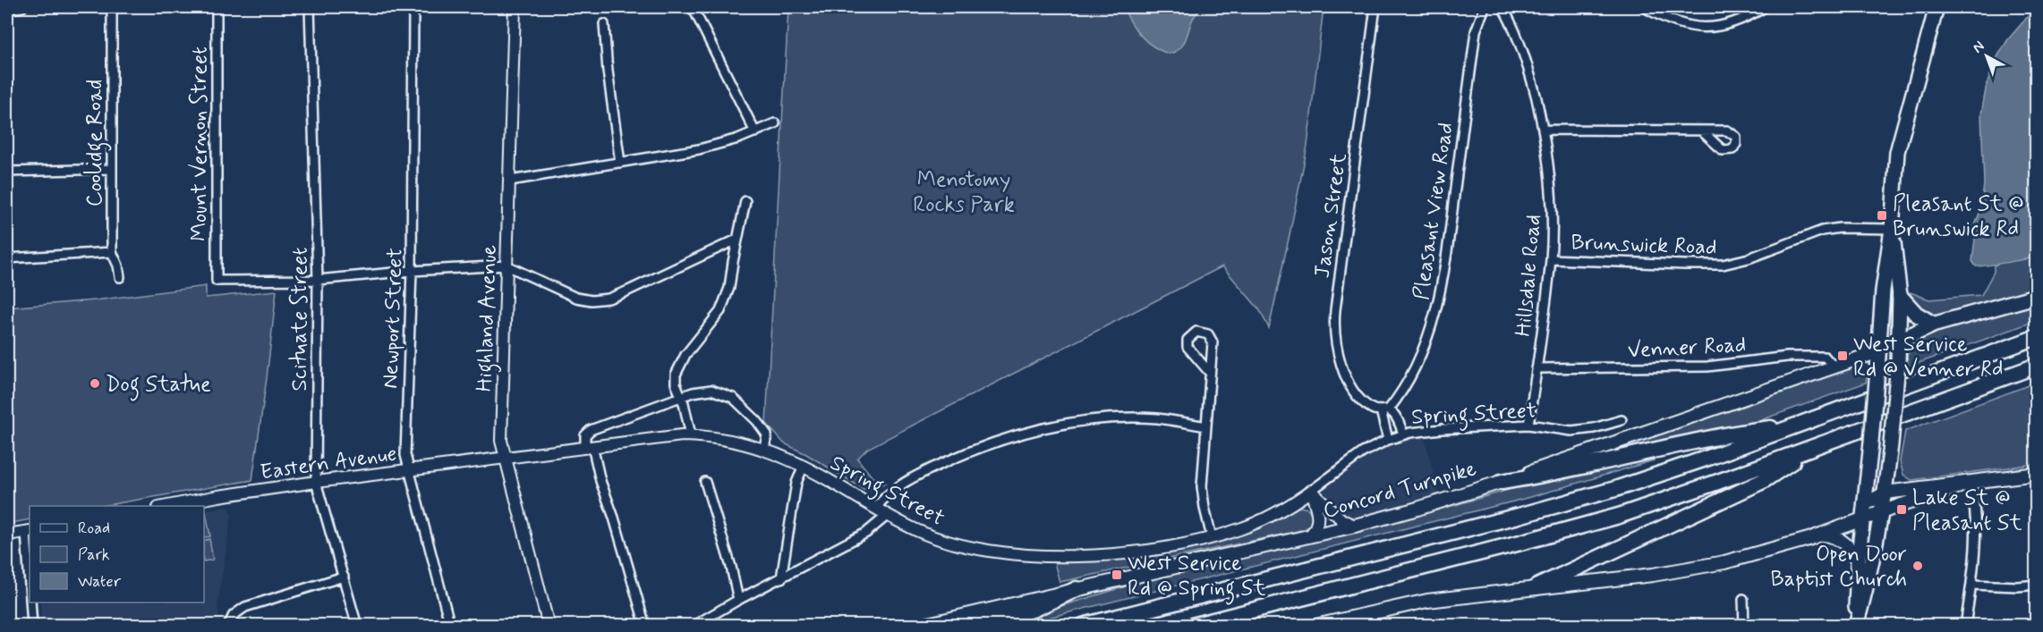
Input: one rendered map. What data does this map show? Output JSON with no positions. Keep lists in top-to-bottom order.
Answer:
{
  "streets": {
    "main road": ["Concord Turnpike"],
    "street": [
      "Coolidge Road",
      "Mount Vernon Street",
      "Pleasant View Road",
      "Jason Street",
      "Brunswick Road",
      "Hillsdale Road",
      "Newport Street",
      "Highland Avenue",
      "Scituate Street",
      "Venner Road",
      "Spring Street",
      "Eastern Avenue"
    ]
  },
  "crossings": [
    ["Mount Vernon Street", "Scituate Street"],
    ["Pleasant View Road", "Jason Street"],
    ["Jason Street", "Spring Street"],
    ["Brunswick Road", "Hillsdale Road"],
    ["Hillsdale Road", "Venner Road"],
    ["Hillsdale Road", "Spring Street"],
    ["Newport Street", "Eastern Avenue"],
    ["Highland Avenue", "Spring Street"],
    ["Highland Avenue", "Eastern Avenue"],
    ["Scituate Street", "Eastern Avenue"],
    ["Venner Road", "Concord Turnpike"],
    ["Spring Street", "Eastern Avenue"]
  ],
  "parks": ["Menotomy Rocks Park"],
  "places": {
    "transit": [
      "Pleasant St @ Brunswick Rd",
      "West Service Rd @ Venner Rd",
      "Lake St @ Pleasant St",
      "West Service Rd @ Spring St"
    ],
    "other": ["Dog Statue", "Open Door Baptist Church"]
  },
  "legend": ["Road", "Park", "Water"],
  "north": "top left"
}
